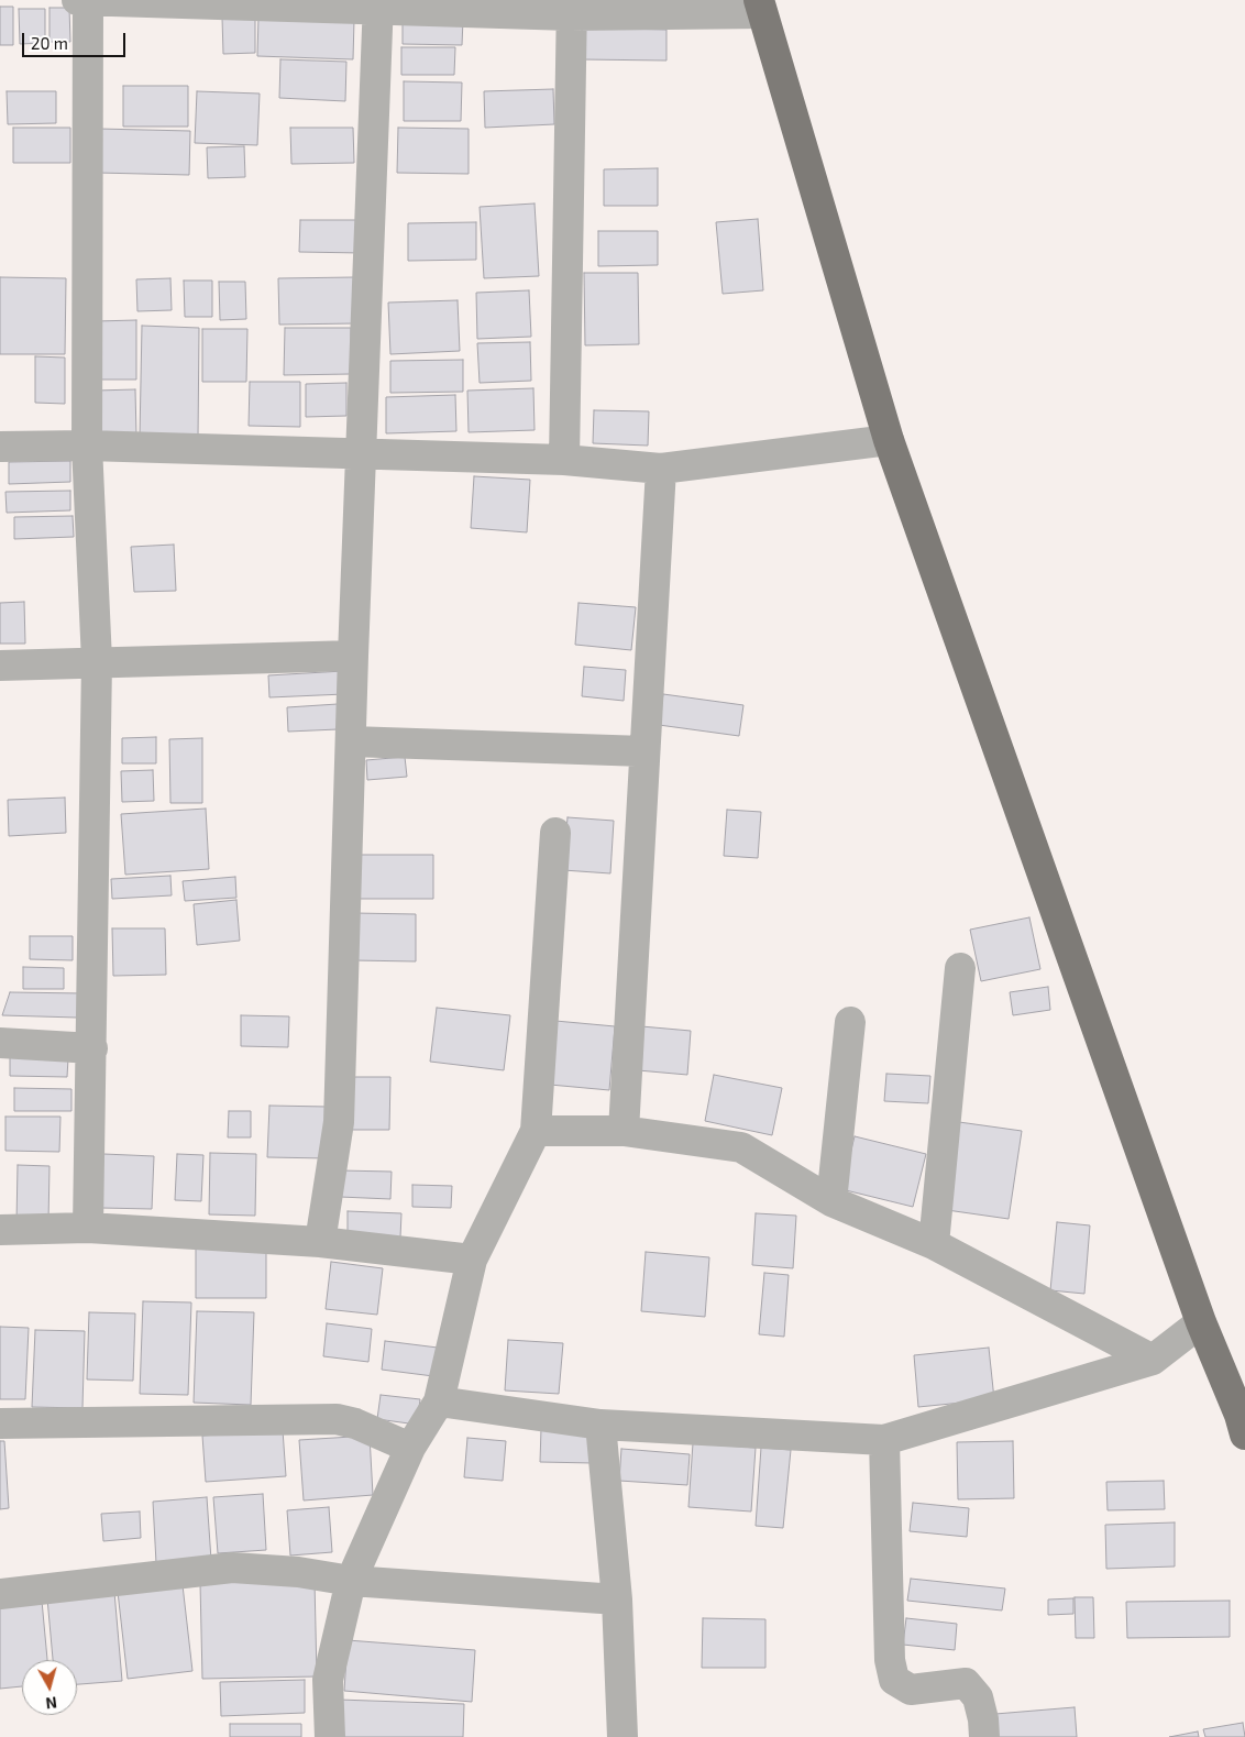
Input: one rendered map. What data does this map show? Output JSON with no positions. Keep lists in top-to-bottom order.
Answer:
{
  "scale_bar": "20 m",
  "north": "bottom"
}
